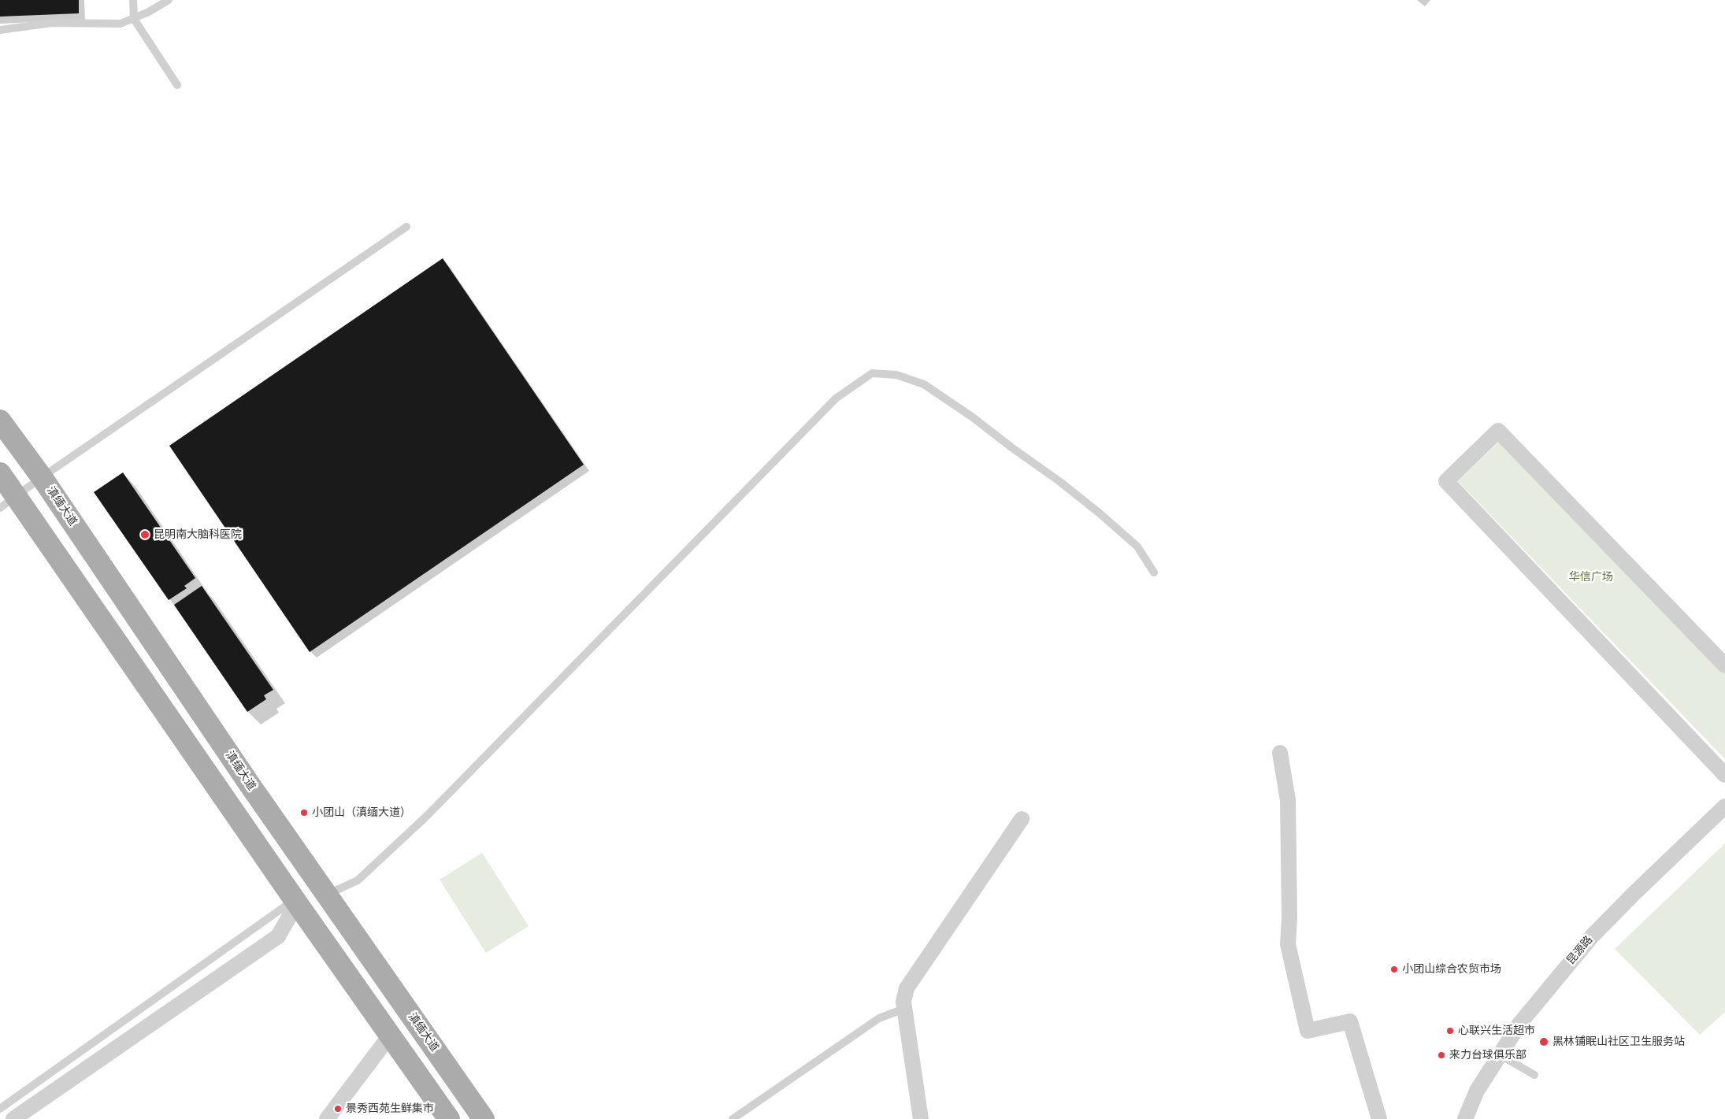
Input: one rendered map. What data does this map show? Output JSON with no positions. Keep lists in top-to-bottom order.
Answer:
{
  "streets": {
    "main road": ["滇缅大道"],
    "street": ["昆源路"]
  },
  "parks": ["华信广场"],
  "places": [
    "昆明南大脑科医院",
    "小团山（滇缅大道）",
    "小团山综合农贸市场",
    "心联兴生活超市",
    "黑林铺眠山社区卫生服务站",
    "来力台球俱乐部",
    "景秀西苑生鲜集市"
  ]
}
